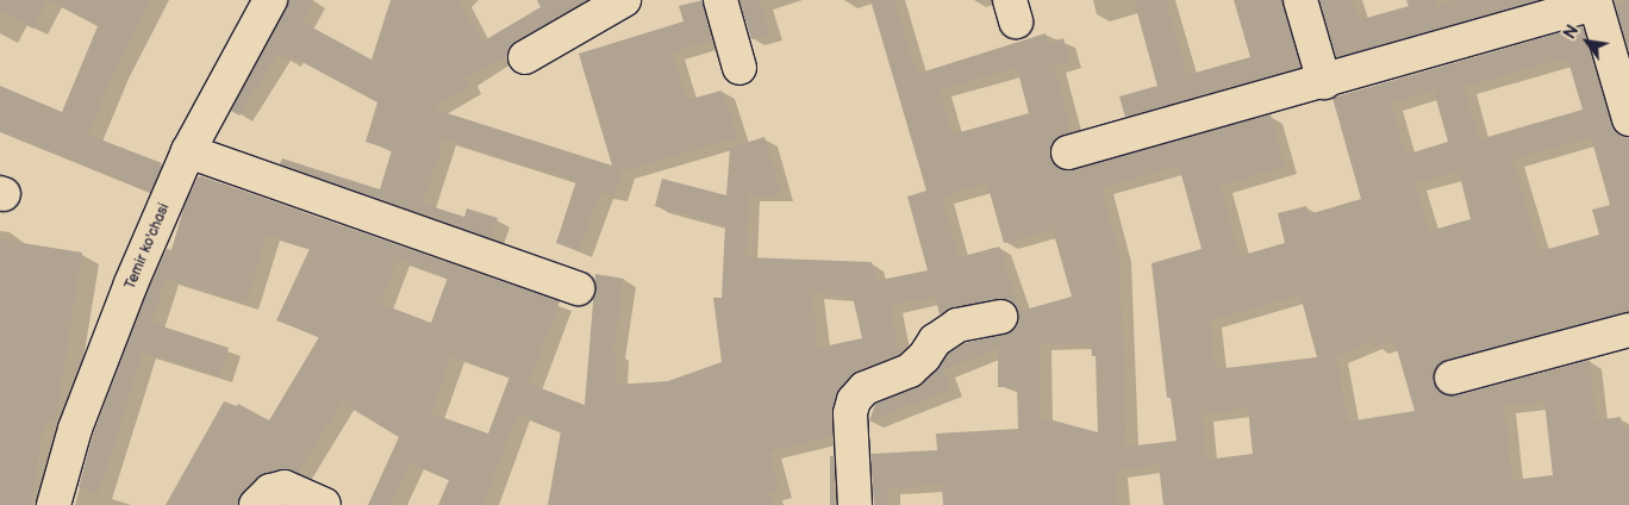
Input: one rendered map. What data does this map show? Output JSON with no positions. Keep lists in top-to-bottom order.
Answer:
{
  "streets": {
    "street": ["Temir ko'chasi"]
  },
  "north": "top left"
}
